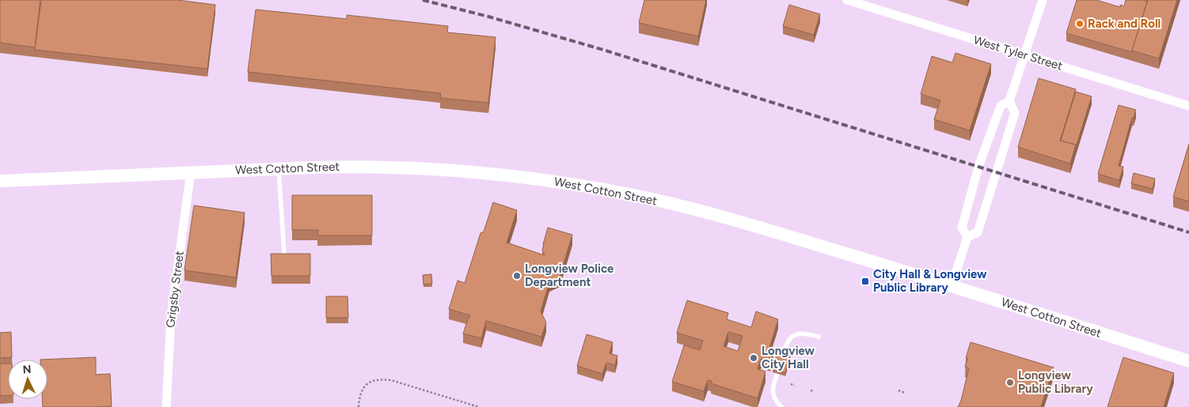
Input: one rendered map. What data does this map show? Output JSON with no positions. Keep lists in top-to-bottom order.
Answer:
{
  "streets": {
    "main road": ["West Cotton Street"],
    "street": ["West Tyler Street", "Grigsby Street"]
  },
  "crossings": [
    ["West Cotton Street", "Grigsby Street"]
  ],
  "places": {
    "other": [
      "Rack and Roll",
      "Longview Police Department",
      "Longview City Hall",
      "Longview Public Library"
    ],
    "transit": ["City Hall & Longview Public Library"]
  },
  "north": "top"
}
